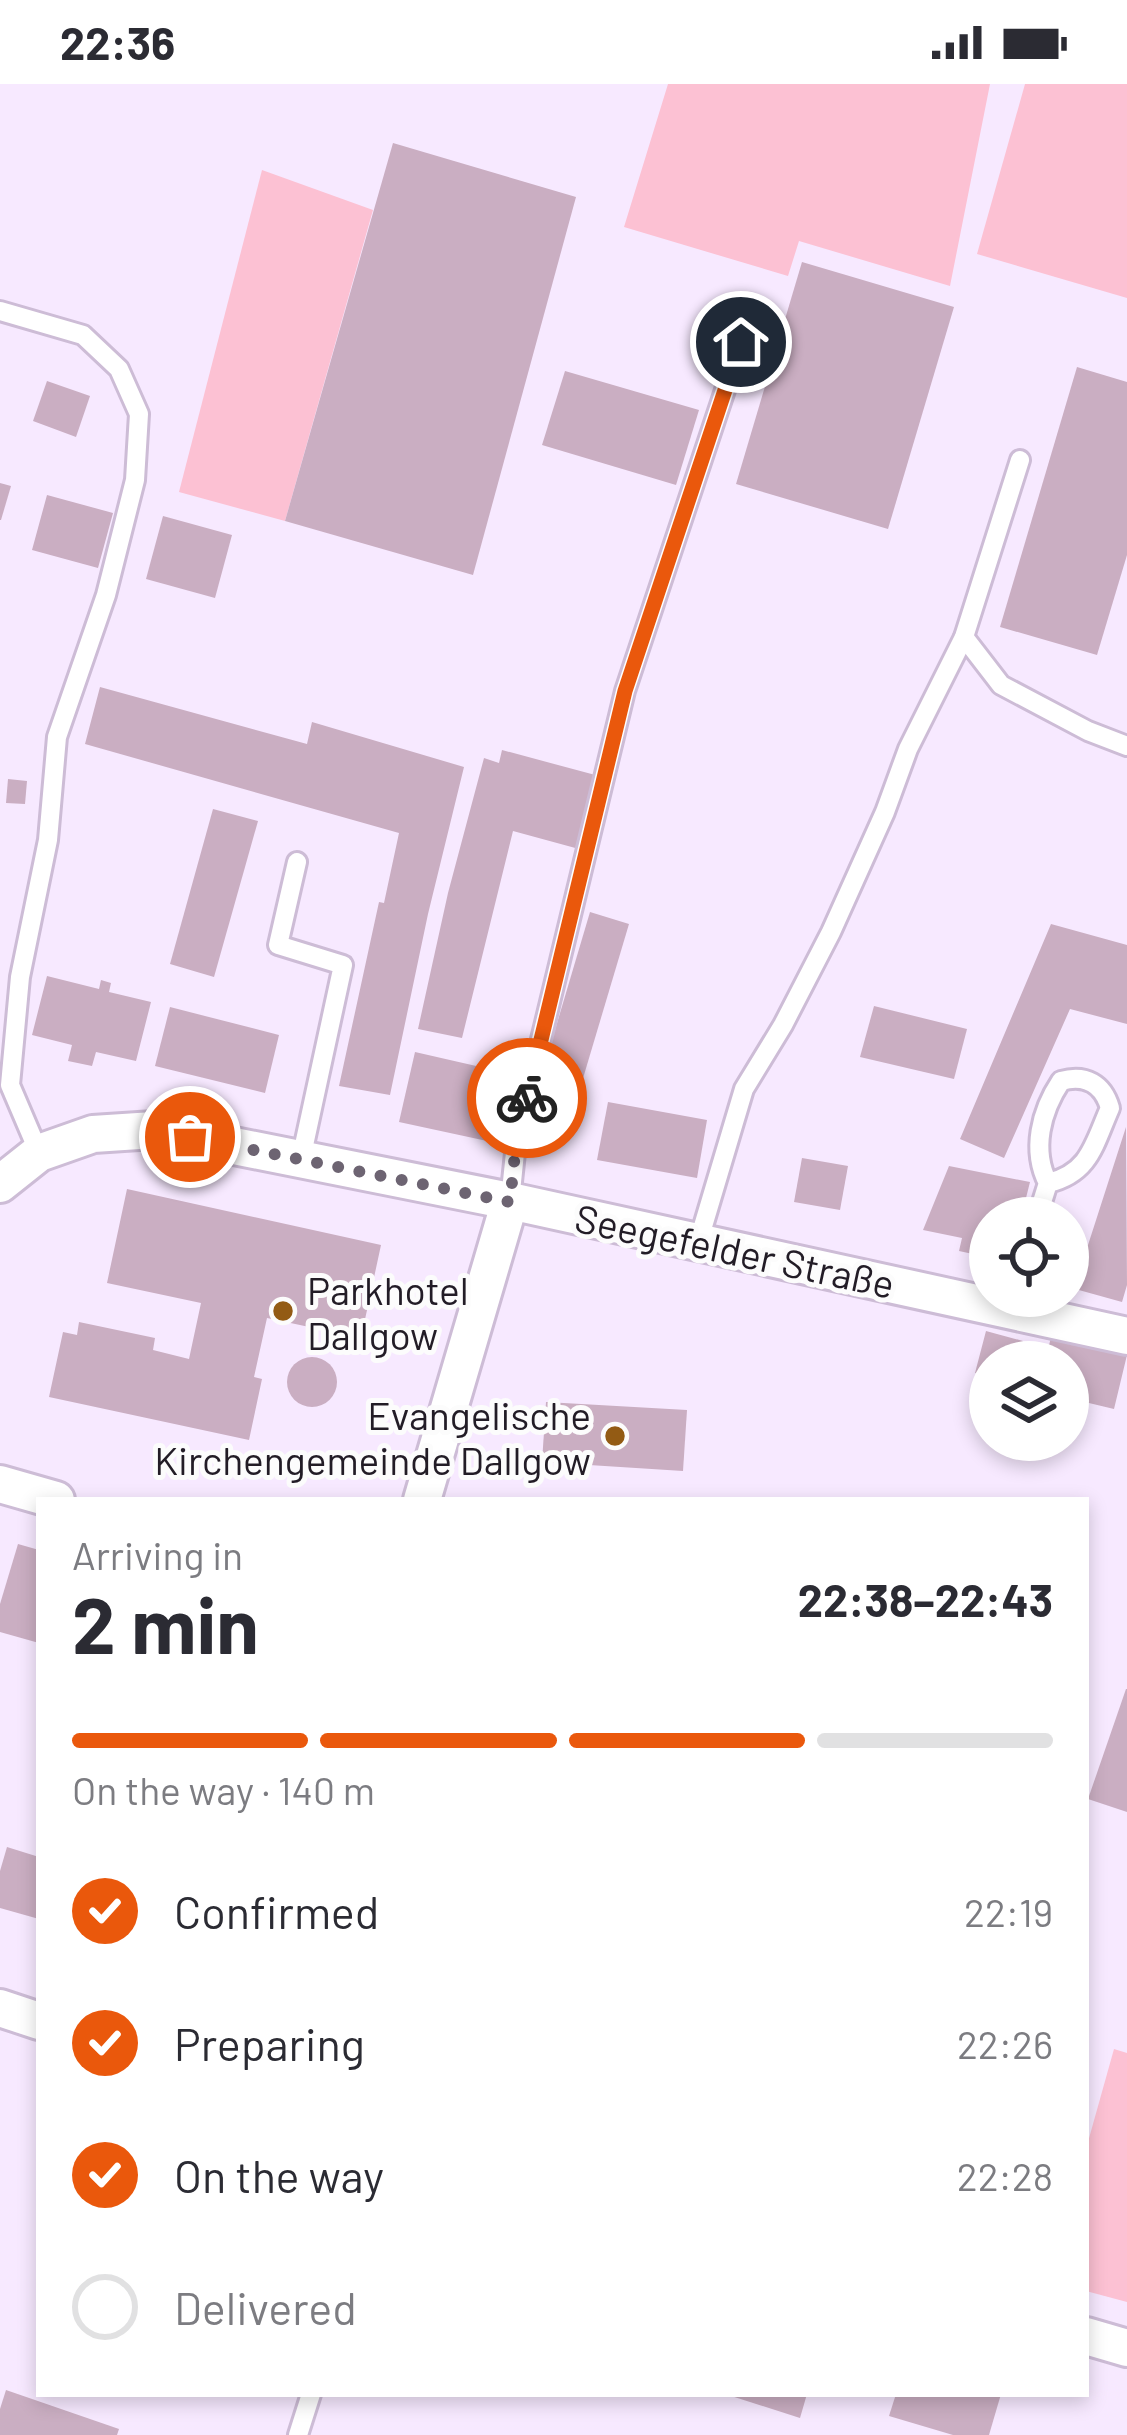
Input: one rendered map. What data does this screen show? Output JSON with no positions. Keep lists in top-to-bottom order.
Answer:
{
  "streets": {
    "street": ["Seegefelder Straße"]
  },
  "places": ["Parkhotel Dallgow", "Evangelische Kirchengemeinde Dallgow"],
  "page": {
    "status": "22:36",
    "heading": ["2 min", "Arriving in", "22:38–22:43"],
    "bar": "On the way · 140 m",
    "list": [
      ["Confirmed", "22:19"],
      ["Preparing", "22:26"],
      ["On the way", "22:28"],
      "Delivered"
    ]
  }
}
